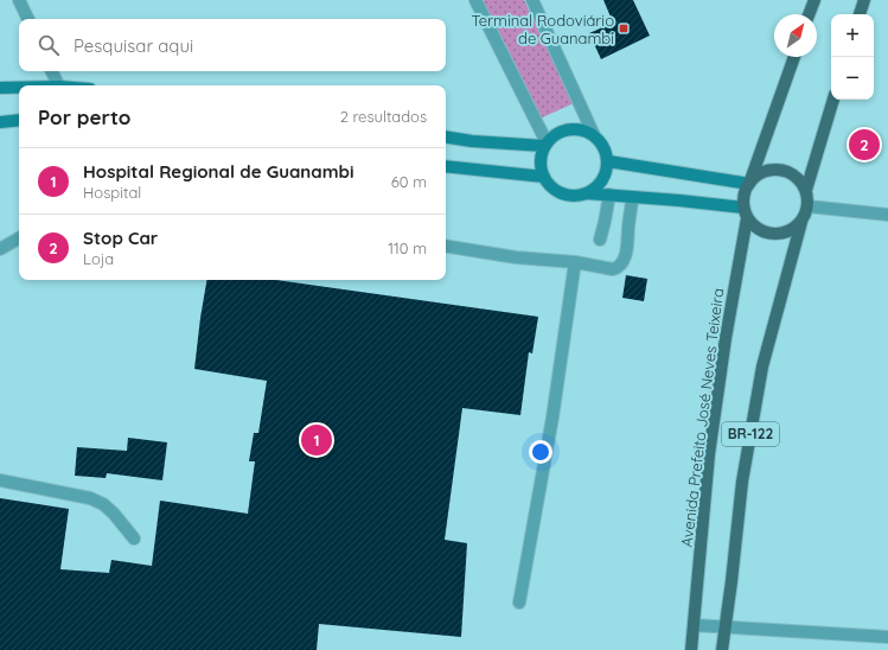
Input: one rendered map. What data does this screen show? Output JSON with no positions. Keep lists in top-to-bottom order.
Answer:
{
  "streets": {
    "main road": ["Avenida Prefeito José Neves Teixeira", "BR-122"]
  },
  "crossings": [
    ["Avenida Prefeito José Neves Teixeira", "BR-122"]
  ],
  "places": {
    "transit": ["Terminal Rodoviário de Guanambi"]
  },
  "north": "top right",
  "page": {
    "map_buttons": ["+", "−"],
    "search": "Pesquisar aqui",
    "heading": ["Por perto", "2 resultados"],
    "pins": ["2", "1"],
    "list": [
      {
        "mark": "1",
        "name": "Hospital Regional de Guanambi",
        "note": "Hospital",
        "value": "60 m"
      },
      {
        "mark": "2",
        "name": "Stop Car",
        "note": "Loja",
        "value": "110 m"
      }
    ]
  }
}
